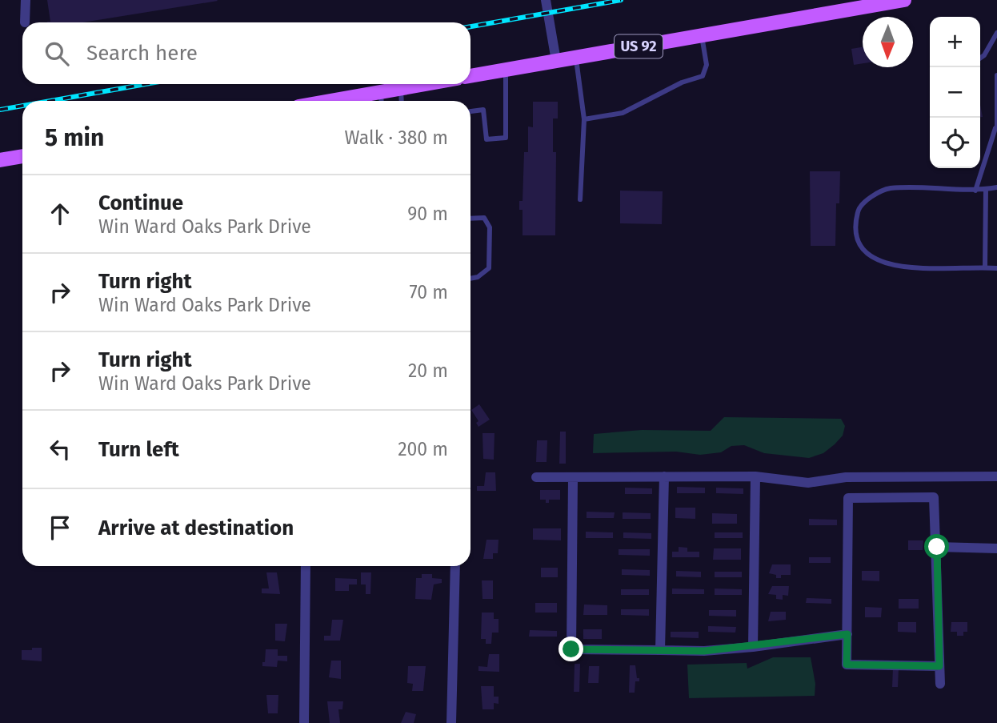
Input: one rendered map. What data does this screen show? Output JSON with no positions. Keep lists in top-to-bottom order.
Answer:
{
  "streets": {
    "main road": ["US 92"]
  },
  "north": "bottom",
  "page": {
    "map_buttons": ["+", "−"],
    "search": "Search here",
    "heading": ["5 min", "Walk · 380 m"],
    "list": [
      ["Continue", "Win Ward Oaks Park Drive", "90 m"],
      ["Turn right", "Win Ward Oaks Park Drive", "70 m"],
      ["Turn right", "Win Ward Oaks Park Drive", "20 m"],
      ["Turn left", "200 m"],
      "Arrive at destination"
    ]
  }
}
